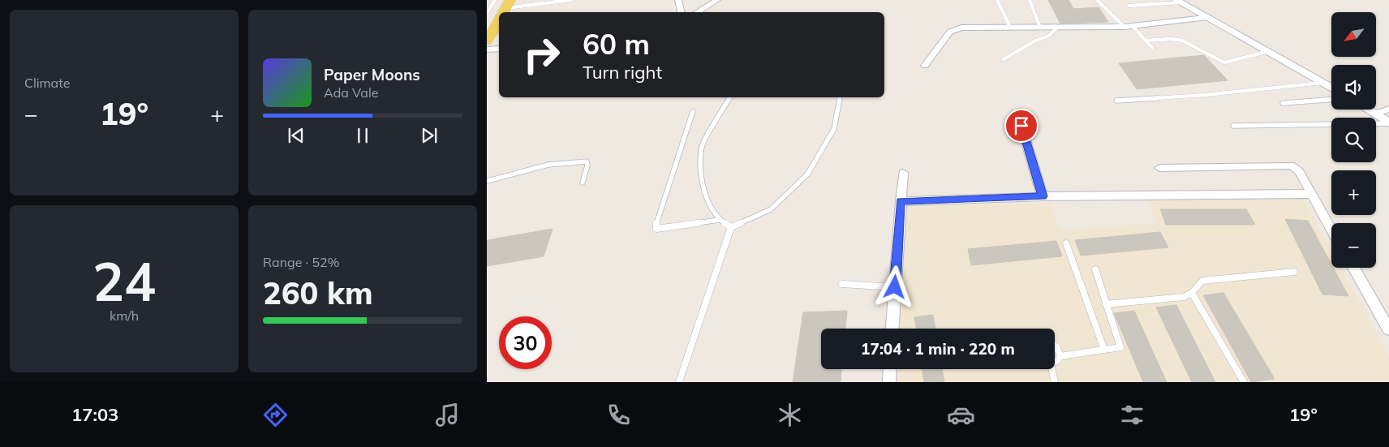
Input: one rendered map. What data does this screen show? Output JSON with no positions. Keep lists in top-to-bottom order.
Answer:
{
  "north": "bottom left",
  "page": {
    "tile": [
      "Climate",
      ["24", "km/h"],
      ["Range · 52%", "260 km"]
    ],
    "map_buttons": ["+", "−"],
    "turn": ["60 m", "Turn right"],
    "song": ["Paper Moons", "Ada Vale"],
    "heat": ["−", "19°", "+"],
    "limit": "30",
    "trip": "17:04 · 1 min · 220 m",
    "tabs": ["17:03", "19°"]
  }
}
